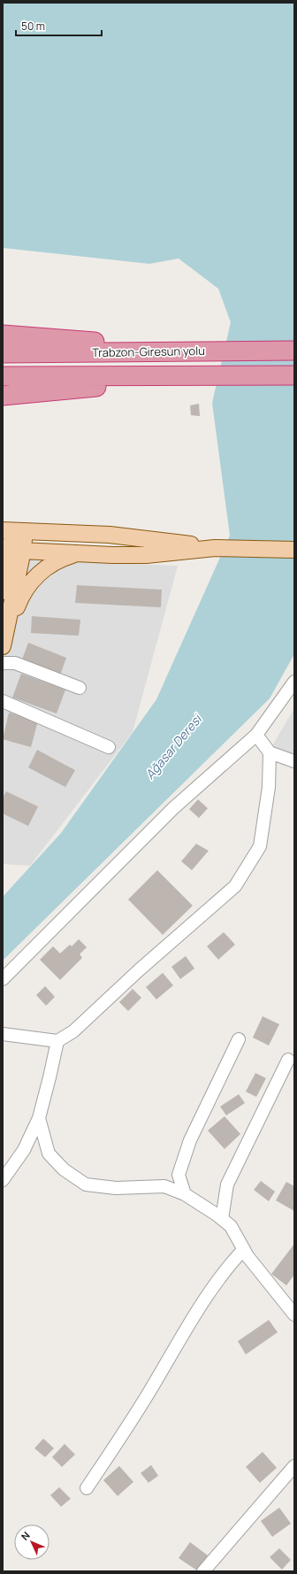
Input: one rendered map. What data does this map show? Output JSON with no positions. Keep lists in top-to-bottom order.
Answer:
{
  "streets": {
    "highway": ["Trabzon-Giresun yolu"]
  },
  "water": ["Ağasar Deresi"],
  "scale_bar": "50 m",
  "north": "top left"
}
